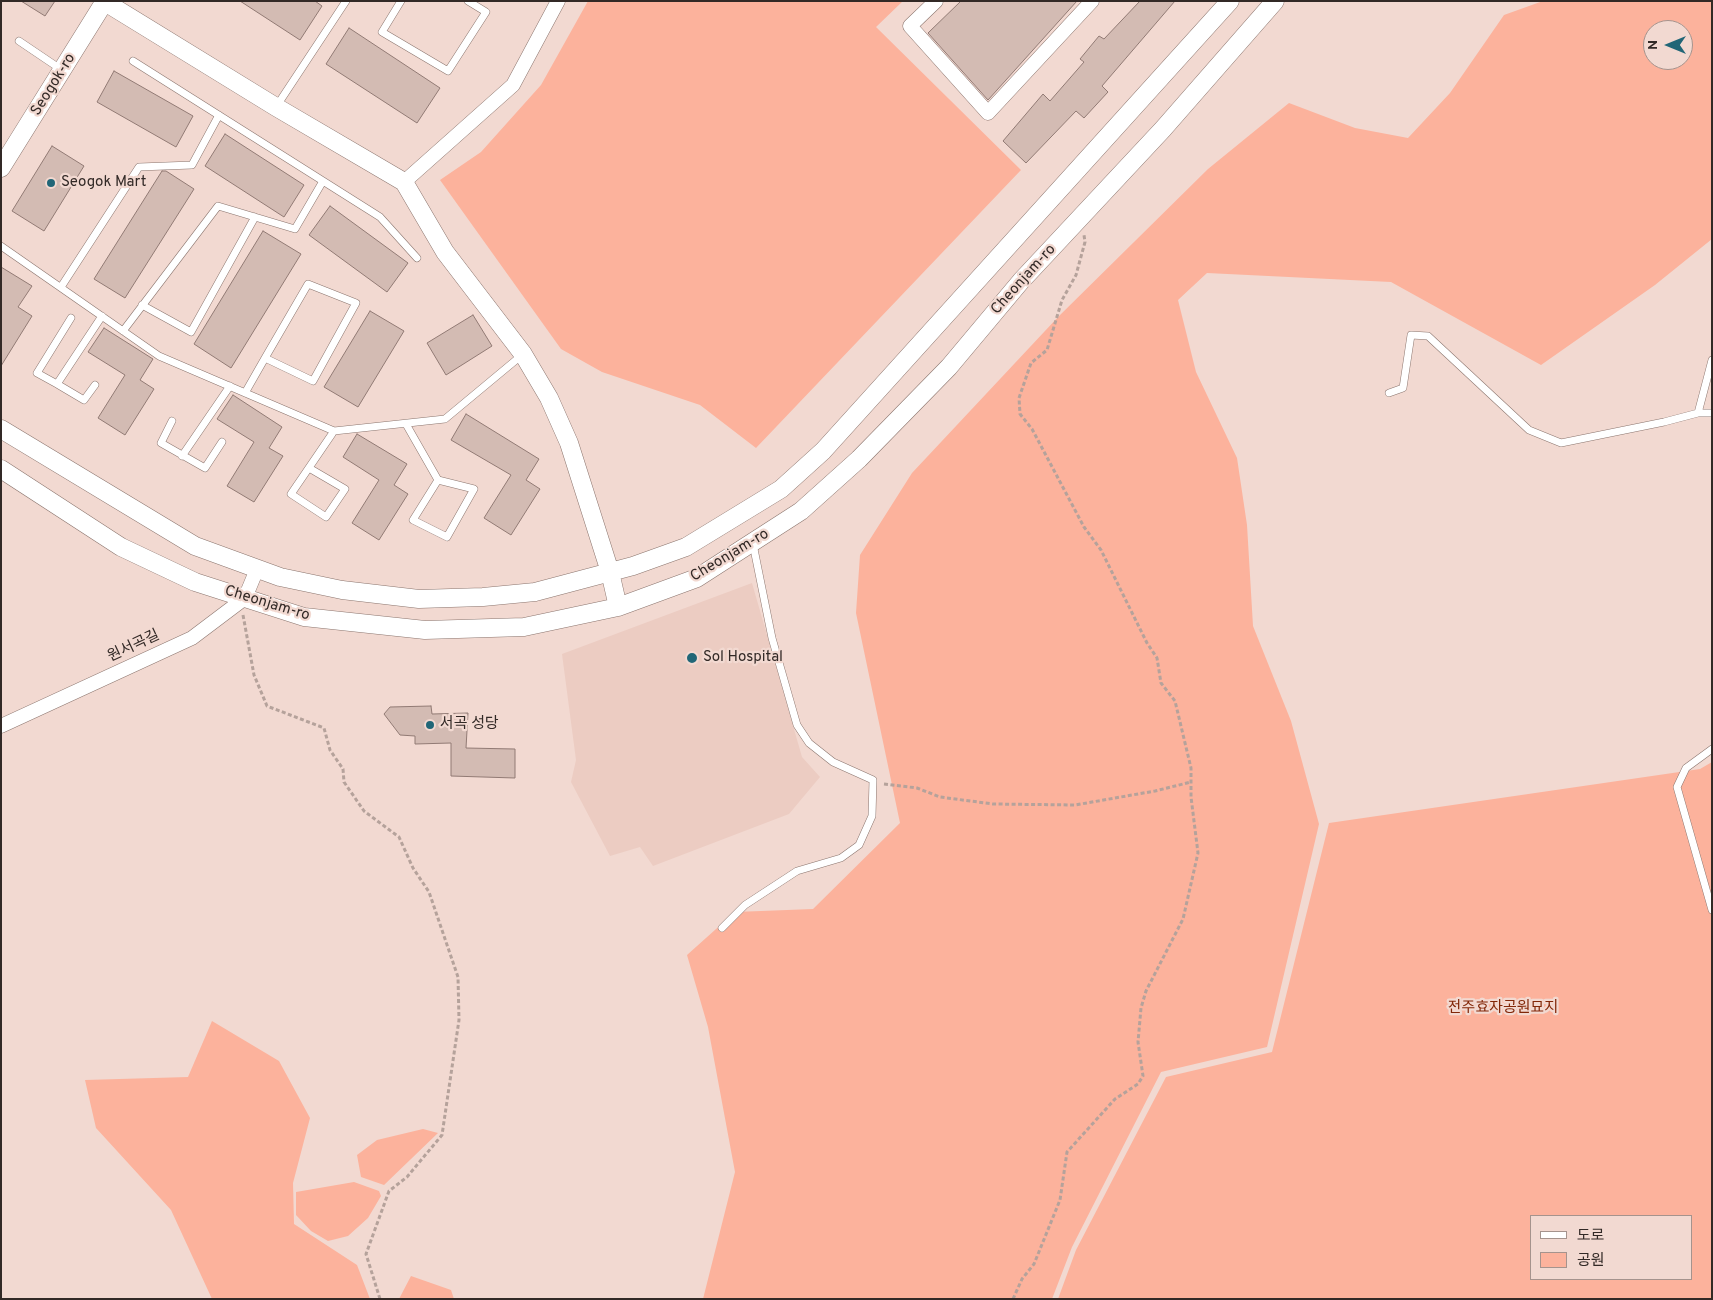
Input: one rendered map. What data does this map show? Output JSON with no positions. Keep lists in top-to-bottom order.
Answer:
{
  "streets": {
    "street": ["Seogok-ro", "Cheonjam-ro", "원서곡길"]
  },
  "crossings": [
    ["Cheonjam-ro", "원서곡길"]
  ],
  "parks": ["전주효자공원묘지"],
  "places": ["Seogok Mart", "Sol Hospital", "서곡 성당"],
  "legend": ["도로", "공원"],
  "north": "left"
}
